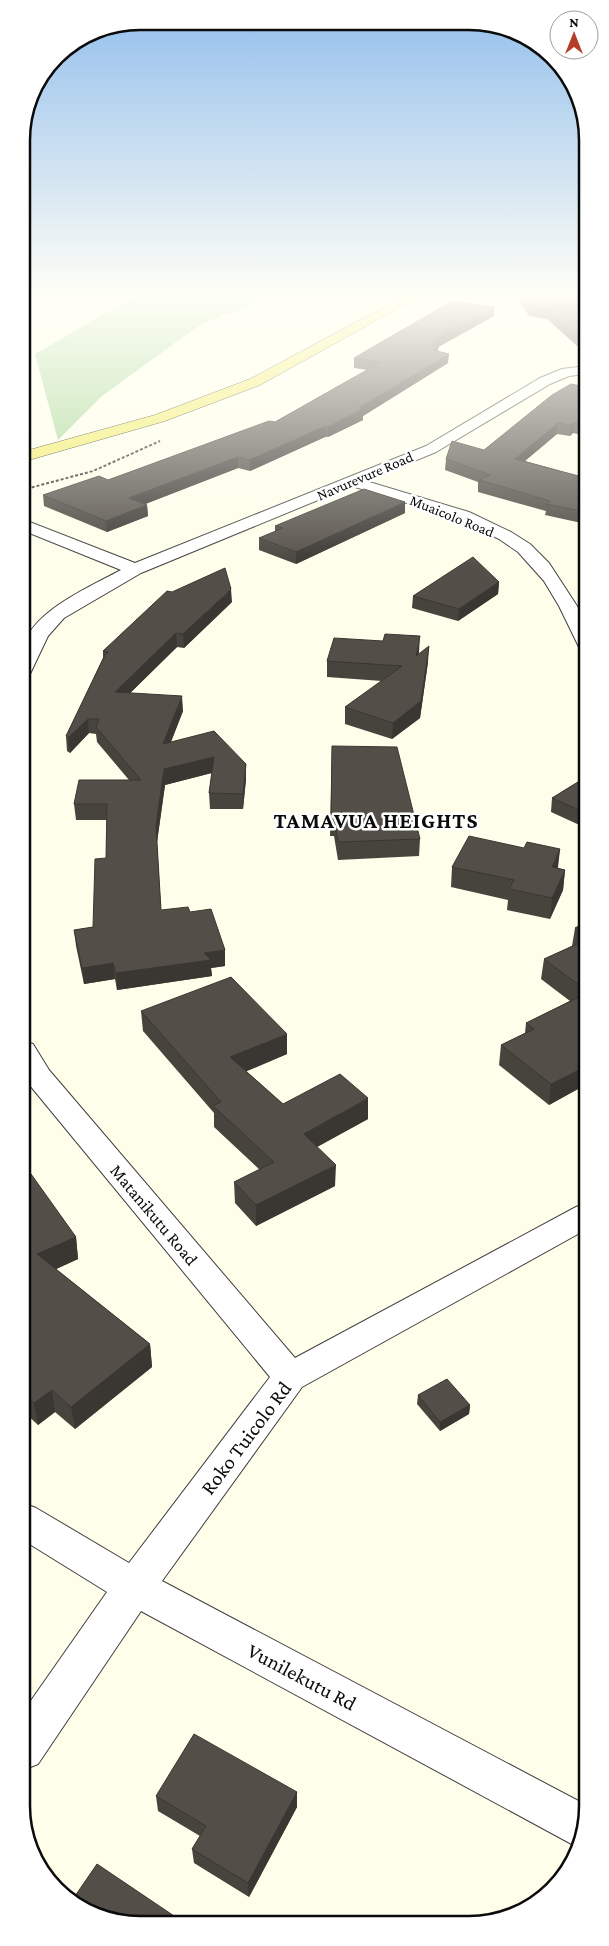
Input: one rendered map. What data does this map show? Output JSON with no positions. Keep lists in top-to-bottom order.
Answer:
{
  "streets": {
    "street": [
      "Navurevure Road",
      "Muaicolo Road",
      "Matanikutu Road",
      "Roko Tuicolo Rd",
      "Vunilekutu Rd"
    ]
  },
  "crossings": [
    ["Navurevure Road", "Muaicolo Road"],
    ["Matanikutu Road", "Roko Tuicolo Rd"],
    ["Roko Tuicolo Rd", "Vunilekutu Rd"]
  ],
  "districts": ["TAMAVUA HEIGHTS"],
  "north": "top"
}
